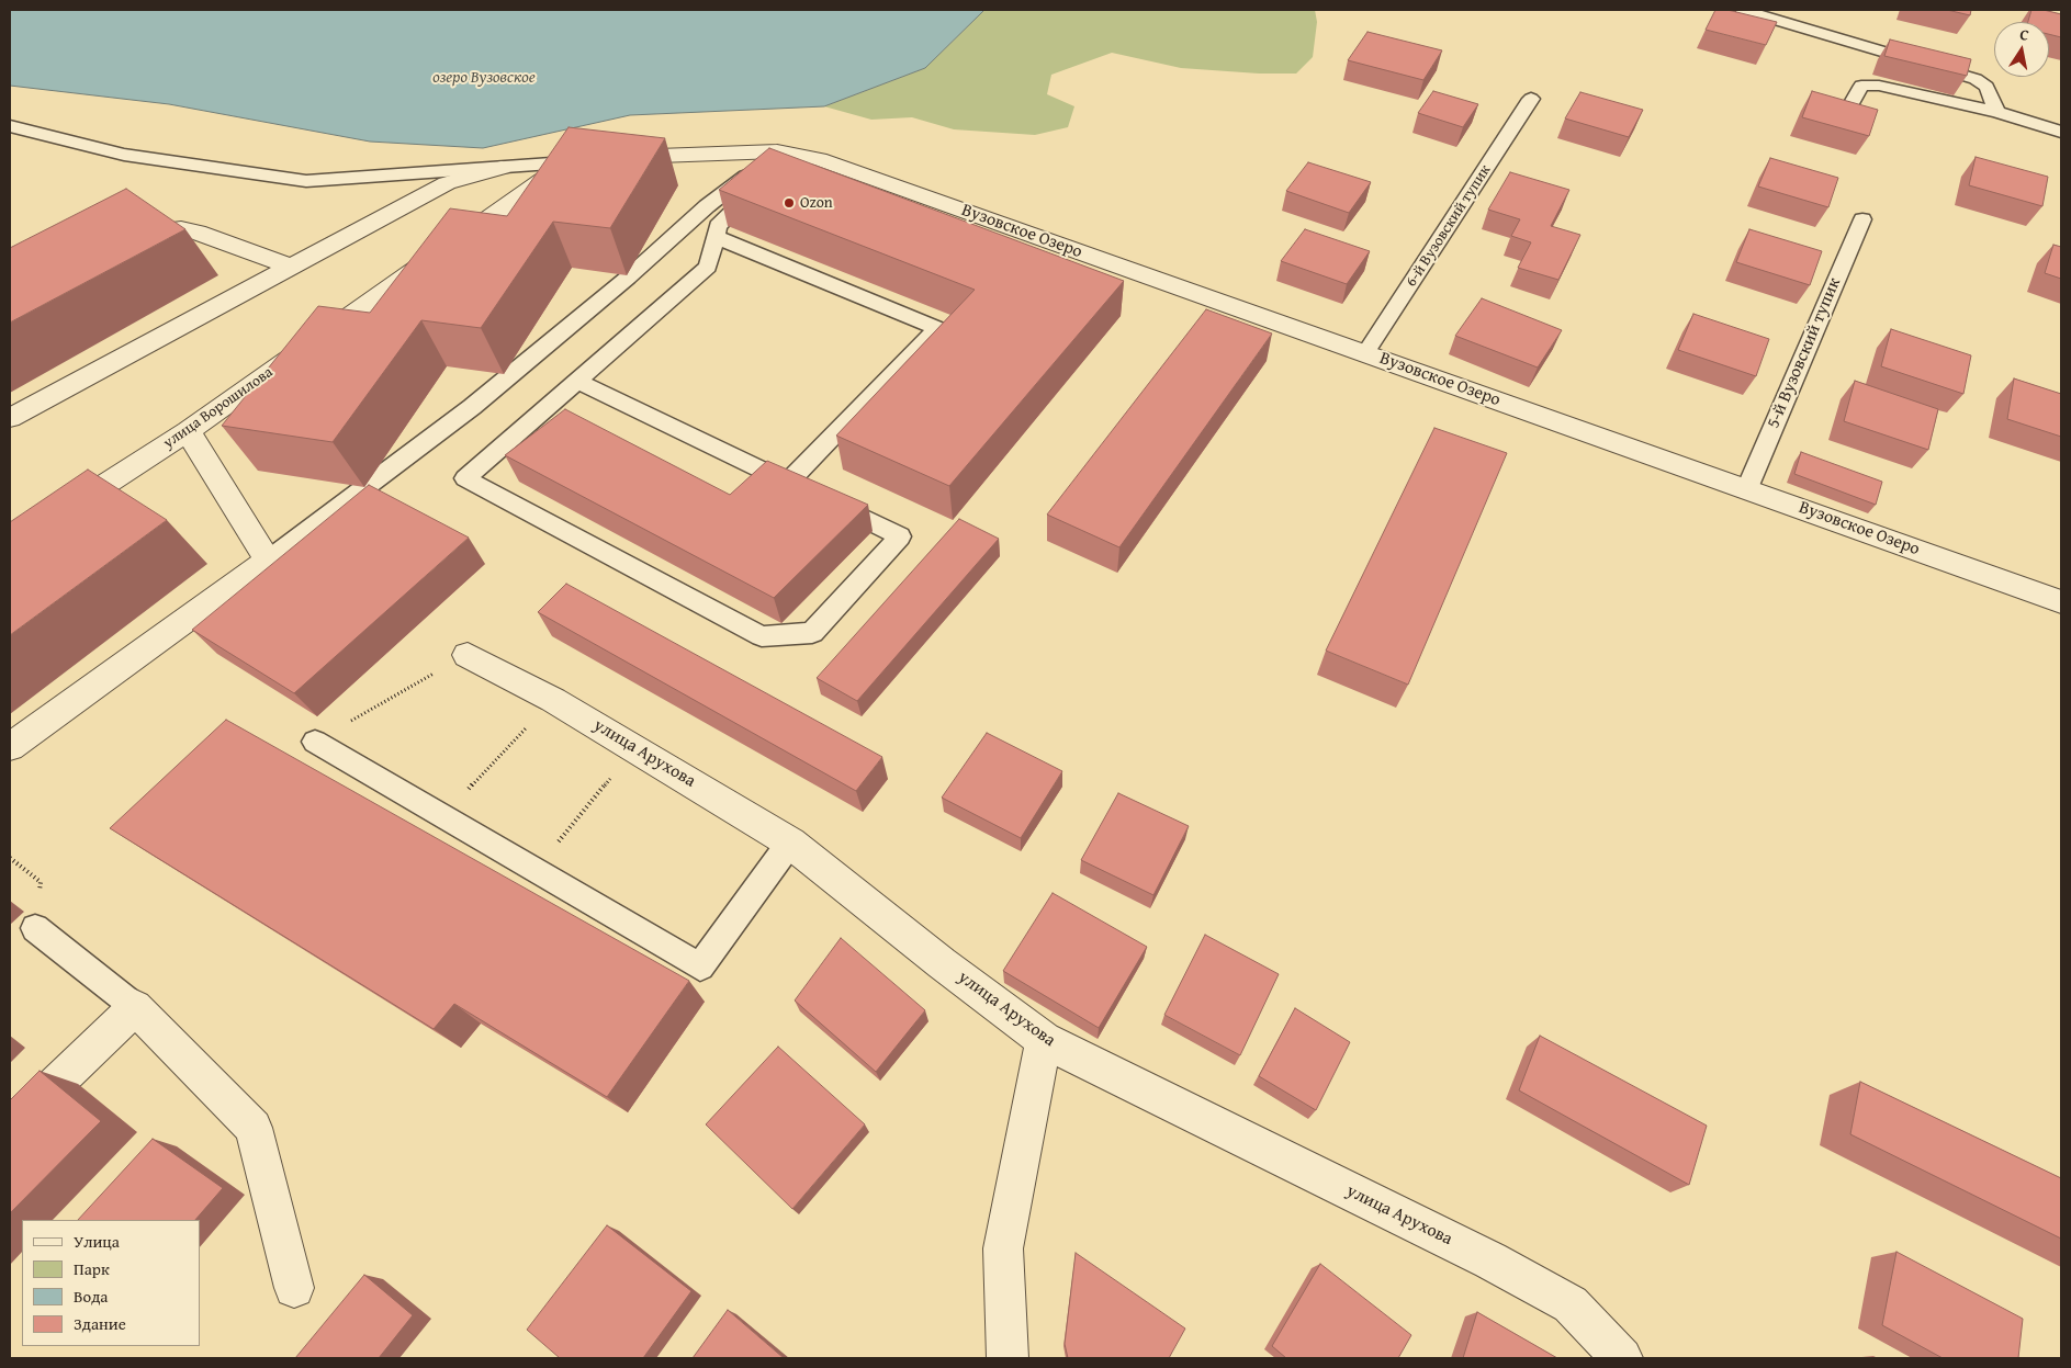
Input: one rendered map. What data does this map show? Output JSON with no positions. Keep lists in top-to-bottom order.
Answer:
{
  "streets": {
    "street": ["Вузовское Озеро", "улица Ворошилова", "улица Арухова"],
    "lane": ["6-й Вузовский тупик", "5-й Вузовский тупик"]
  },
  "crossings": [
    ["6-й Вузовский тупик", "Вузовское Озеро"],
    ["Вузовское Озеро", "5-й Вузовский тупик"]
  ],
  "water": ["озеро Вузовское"],
  "places": ["Ozon"],
  "legend": [
    "Улица",
    "Парк",
    "Вода",
    "Здание"
  ],
  "north": "top"
}
